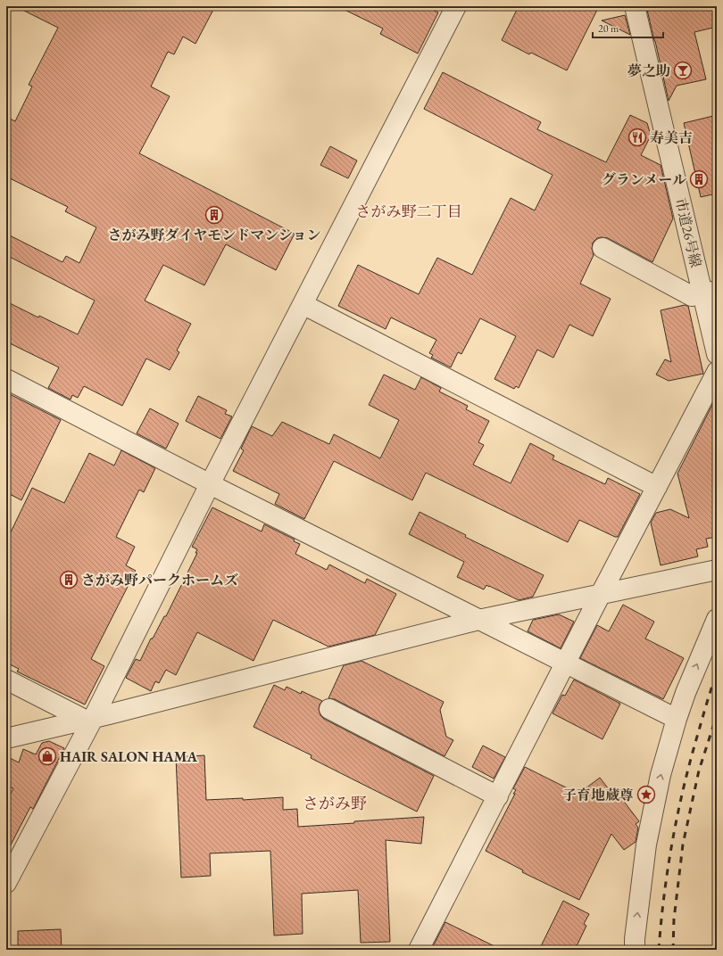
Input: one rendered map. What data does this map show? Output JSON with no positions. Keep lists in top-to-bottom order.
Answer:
{
  "streets": {
    "street": ["市道26号線"]
  },
  "districts": ["さがみ野二丁目", "さがみ野"],
  "places": {
    "bar": ["夢之助"],
    "restaurant": ["寿美吉"],
    "building": ["グランメール", "さがみ野ダイヤモンドマンション", "さがみ野パークホームズ"],
    "shop": ["HAIR SALON HAMA"],
    "place": ["子育地蔵尊"]
  },
  "scale_bar": "20 m"
}
